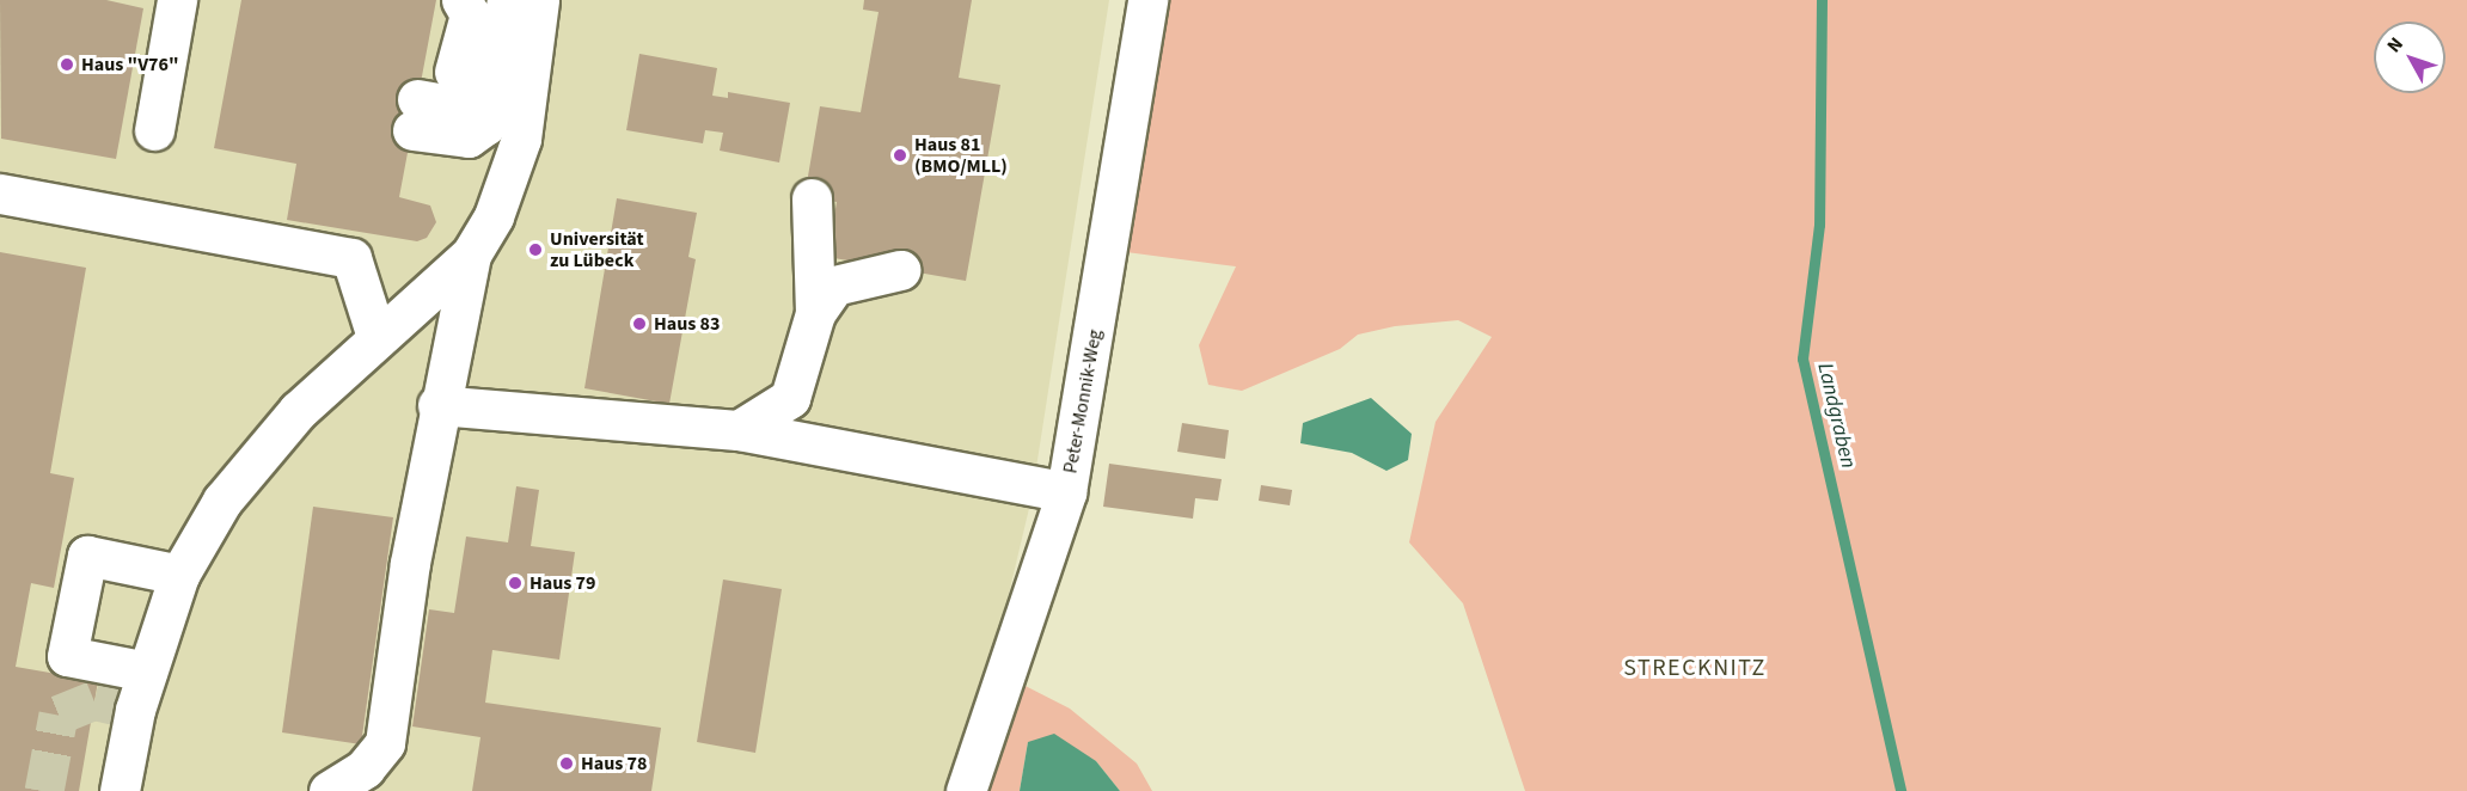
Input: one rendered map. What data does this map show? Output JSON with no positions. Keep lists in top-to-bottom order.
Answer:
{
  "streets": {
    "street": ["Peter-Monnik-Weg"]
  },
  "districts": ["STRECKNITZ"],
  "water": ["Landgraben"],
  "places": [
    "Haus \"V76\"",
    "Haus 81 (BMO/MLL)",
    "Universität zu Lübeck",
    "Haus 83",
    "Haus 79",
    "Haus 78"
  ],
  "north": "top left"
}
